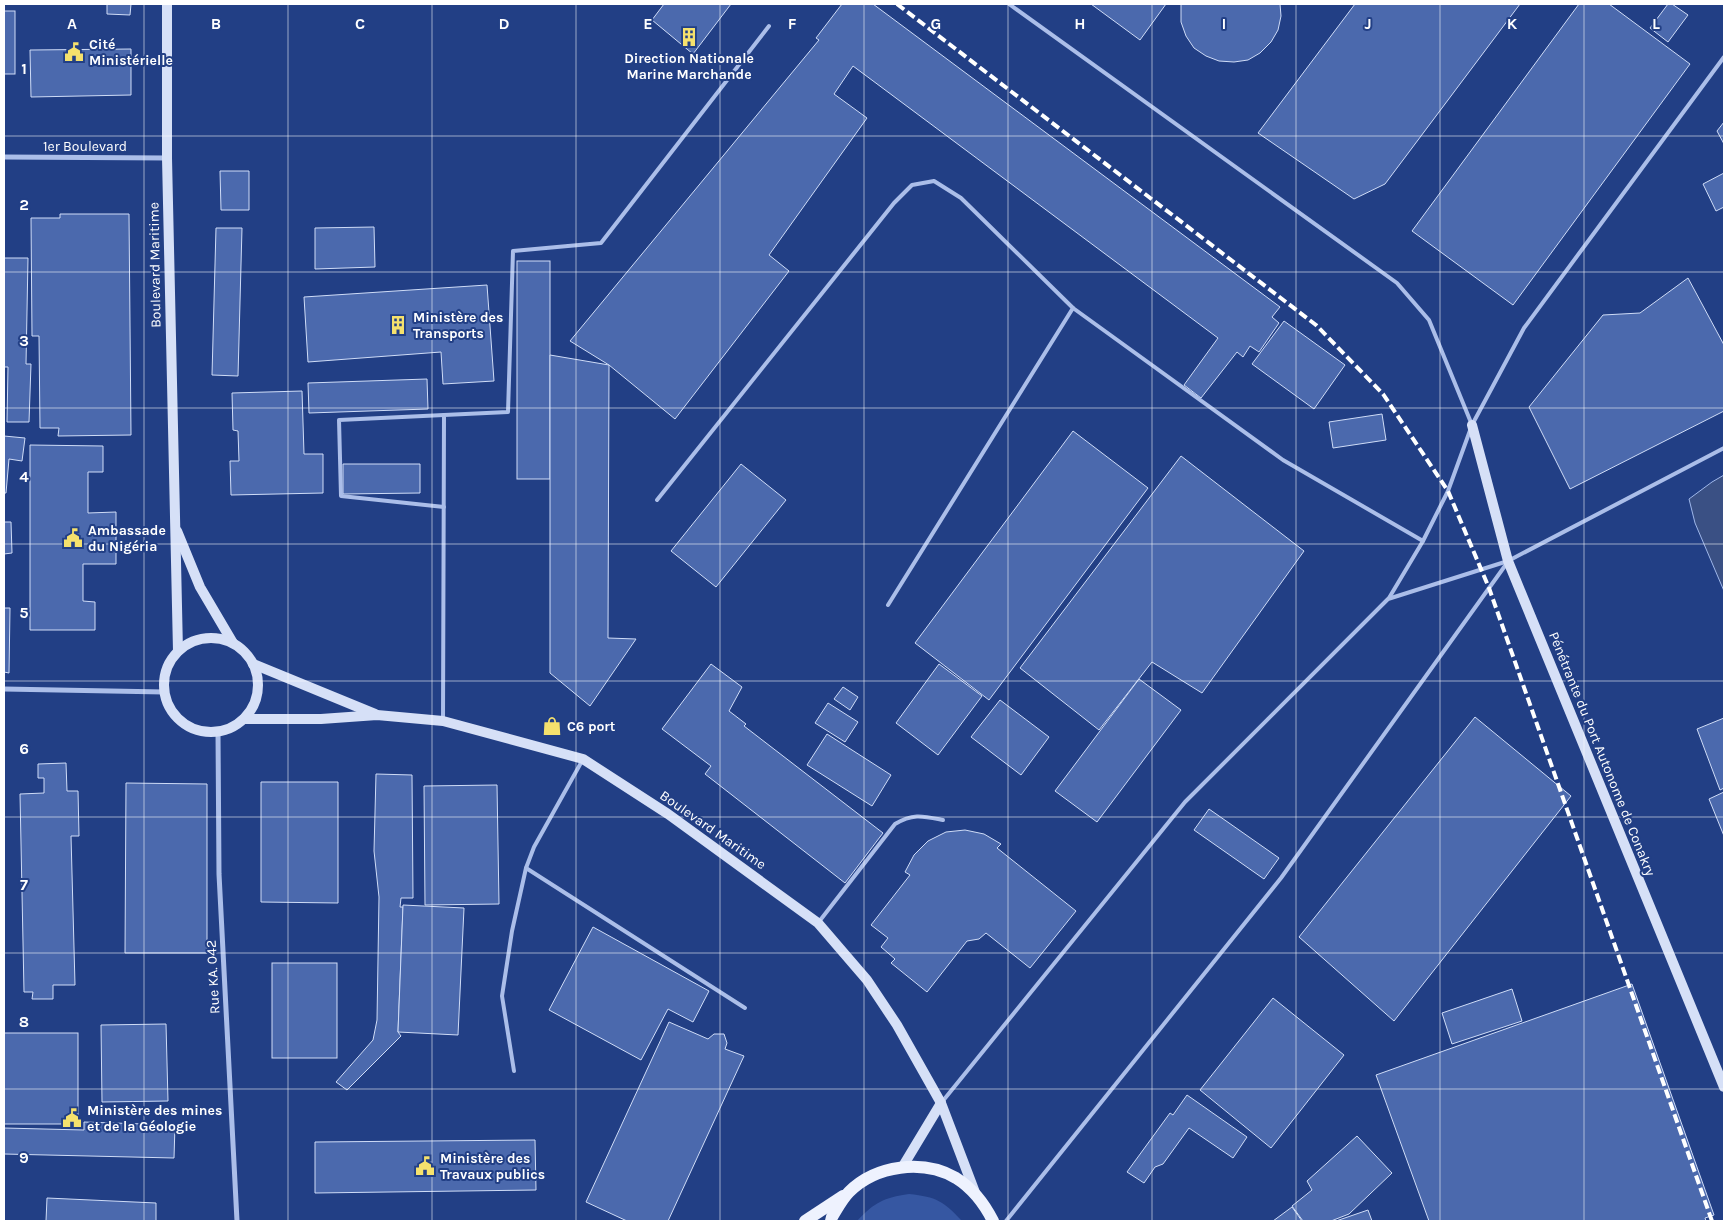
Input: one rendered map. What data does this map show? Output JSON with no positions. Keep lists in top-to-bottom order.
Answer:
{
  "streets": {
    "street": [
      "1er Boulevard",
      "Boulevard Maritime",
      "Pénétrante du Port Autonome de Conakry",
      "Rue KA. 042"
    ]
  },
  "crossings": [
    ["1er Boulevard", "Boulevard Maritime"],
    ["Boulevard Maritime", "Rue KA. 042"]
  ],
  "places": {
    "building": ["Direction Nationale Marine Marchande", "Ministère des Transports"],
    "public building": [
      "Cité Ministérielle",
      "Ambassade du Nigéria",
      "Ministère des mines et de la Géologie",
      "Ministère des Travaux publics"
    ],
    "shop": ["C6 port"]
  },
  "grid": {
    "columns": [
      "A",
      "B",
      "C",
      "D",
      "E",
      "F",
      "G",
      "H",
      "I",
      "J",
      "K",
      "L"
    ],
    "rows": [
      "1",
      "2",
      "3",
      "4",
      "5",
      "6",
      "7",
      "8",
      "9"
    ]
  }
}
